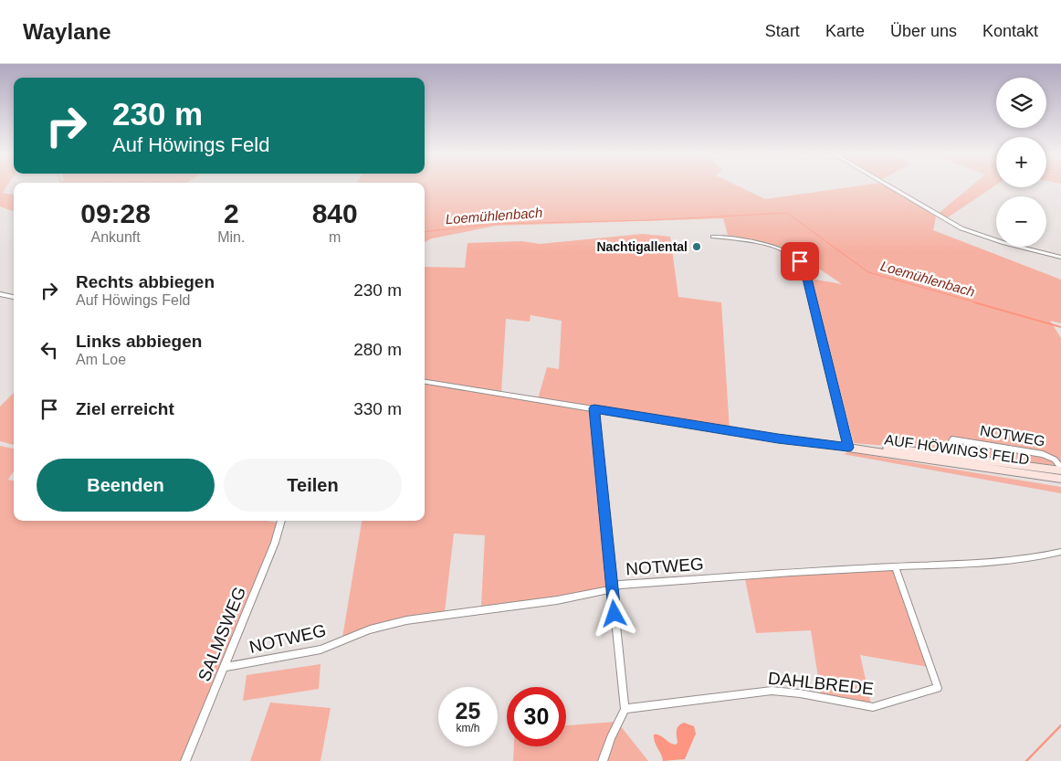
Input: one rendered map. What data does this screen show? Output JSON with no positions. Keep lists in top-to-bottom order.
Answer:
{
  "streets": {
    "main road": ["AUF HÖWINGS FELD"],
    "street": ["NOTWEG", "SALMSWEG", "DAHLBREDE"]
  },
  "crossings": [
    ["NOTWEG", "AUF HÖWINGS FELD"],
    ["NOTWEG", "SALMSWEG"],
    ["NOTWEG", "DAHLBREDE"]
  ],
  "water": ["Loemühlenbach"],
  "places": ["Nachtigallental"],
  "page": {
    "header": "Waylane",
    "nav": [
      "Start",
      "Karte",
      "Über uns",
      "Kontakt"
    ],
    "map_buttons": ["+", "−"],
    "turn": ["230 m", "Auf Höwings Feld"],
    "eta": [
      "09:28",
      "Ankunft",
      "2",
      "Min.",
      "840",
      "m"
    ],
    "list": [
      {
        "name": "Rechts abbiegen",
        "note": "Auf Höwings Feld",
        "value": "230 m"
      },
      {
        "name": "Links abbiegen",
        "note": "Am Loe",
        "value": "280 m"
      },
      {
        "name": "Ziel erreicht",
        "value": "330 m"
      }
    ],
    "buttons": ["Beenden", "Teilen"],
    "speed": "25 km/h",
    "limit": "30"
  }
}
